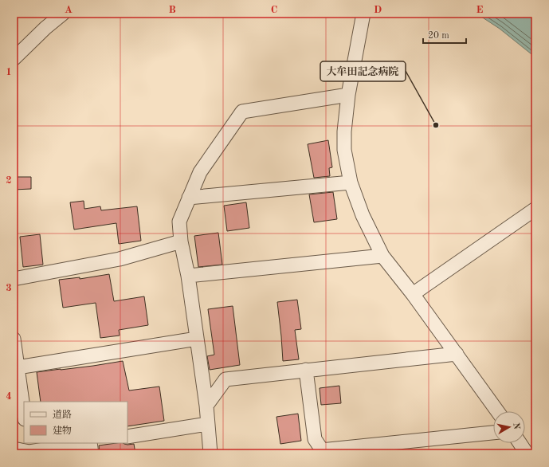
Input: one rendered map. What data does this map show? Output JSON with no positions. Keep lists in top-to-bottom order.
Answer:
{
  "places": ["大牟田記念病院"],
  "legend": ["道路", "建物"],
  "scale_bar": "20 m",
  "north": "right",
  "grid": {
    "columns": [
      "A",
      "B",
      "C",
      "D",
      "E"
    ],
    "rows": [
      "1",
      "2",
      "3",
      "4"
    ]
  }
}
